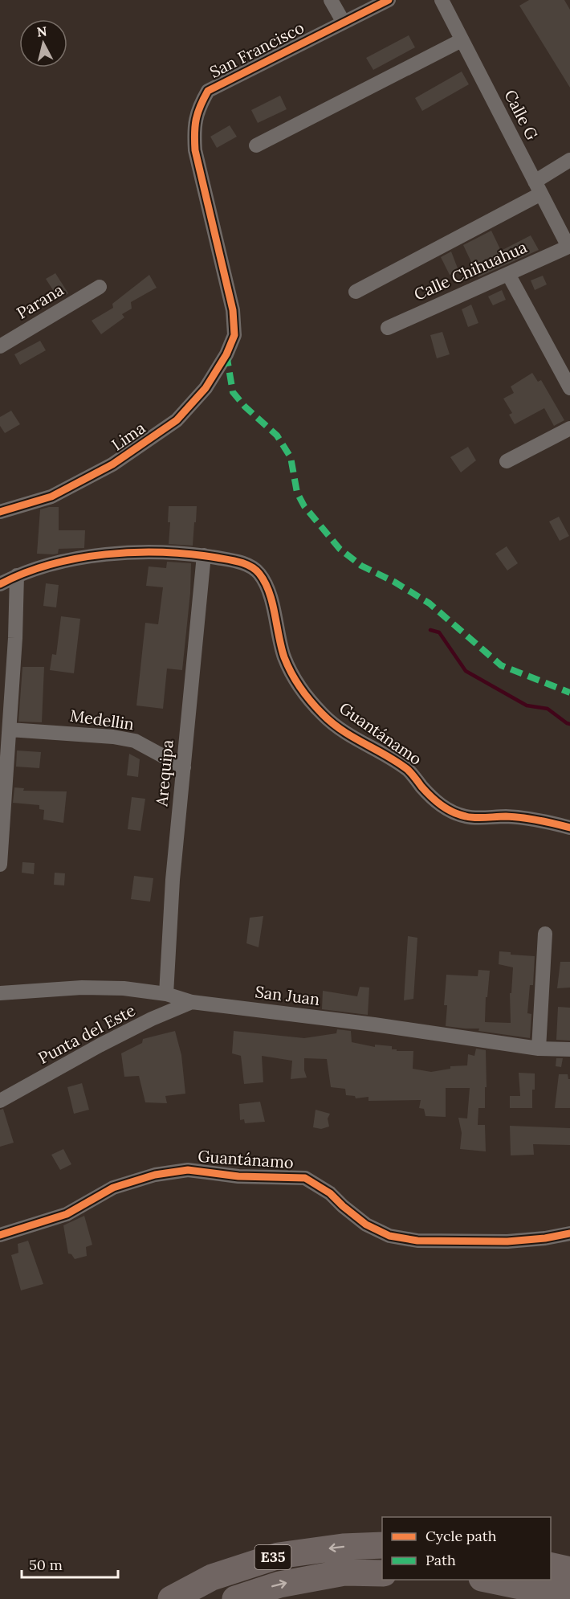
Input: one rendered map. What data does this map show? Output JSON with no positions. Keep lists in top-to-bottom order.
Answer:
{
  "streets": {
    "highway": ["E35"],
    "street": [
      "San Francisco",
      "Calle G",
      "Calle Chihuahua",
      "Parana",
      "Lima",
      "Medellin",
      "Guantánamo",
      "Arequipa",
      "San Juan",
      "Punta del Este"
    ]
  },
  "crossings": [
    ["San Francisco", "Lima"],
    ["Calle G", "Calle Chihuahua"],
    ["Medellin", "Arequipa"],
    ["Guantánamo", "Arequipa"],
    ["Arequipa", "San Juan"],
    ["San Juan", "Punta del Este"]
  ],
  "legend": ["Cycle path", "Path"],
  "scale_bar": "50 m",
  "north": "top"
}
